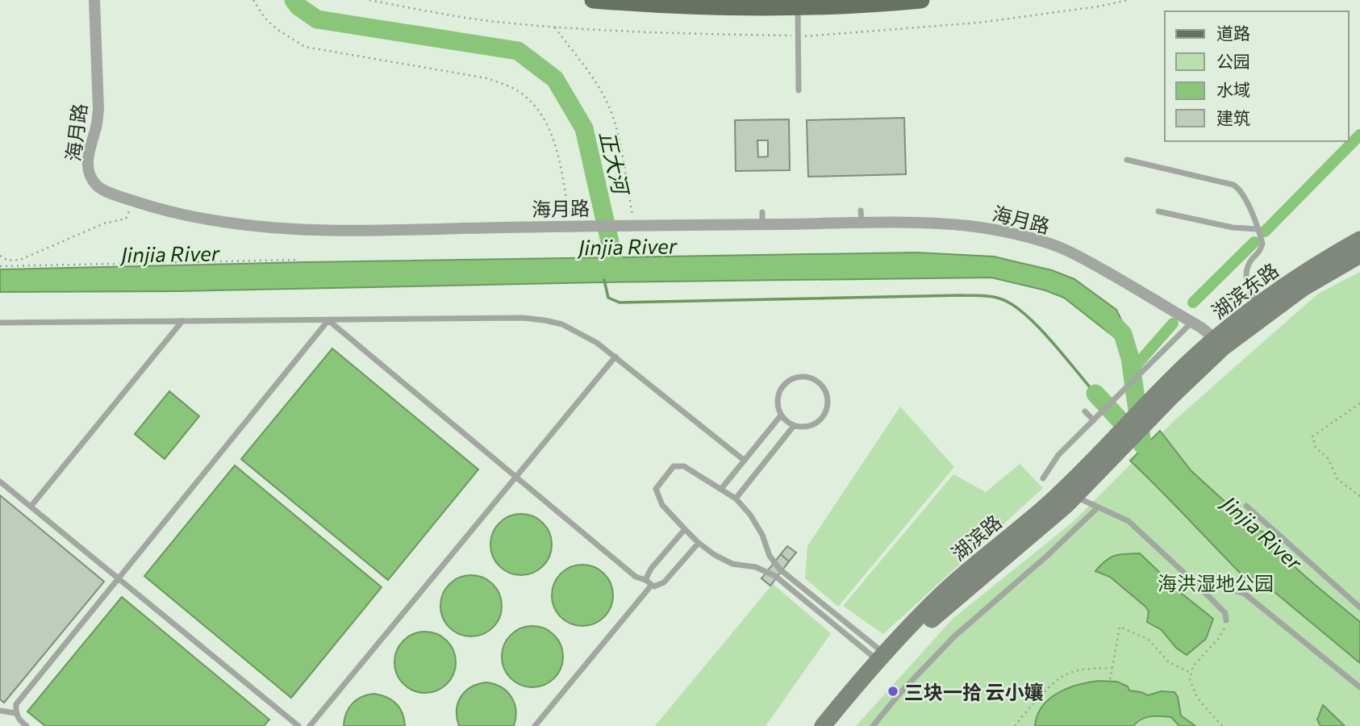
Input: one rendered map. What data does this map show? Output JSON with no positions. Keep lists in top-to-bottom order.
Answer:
{
  "streets": {
    "main road": ["湖滨东路", "湖滨路"],
    "street": ["海月路"]
  },
  "crossings": [
    ["海月路", "湖滨东路"],
    ["湖滨东路", "湖滨路"]
  ],
  "water": ["正大河", "Jinjia River"],
  "parks": ["海洪湿地公园"],
  "places": ["三块一拾 云小孃"],
  "legend": [
    "道路",
    "公园",
    "水域",
    "建筑"
  ]
}
